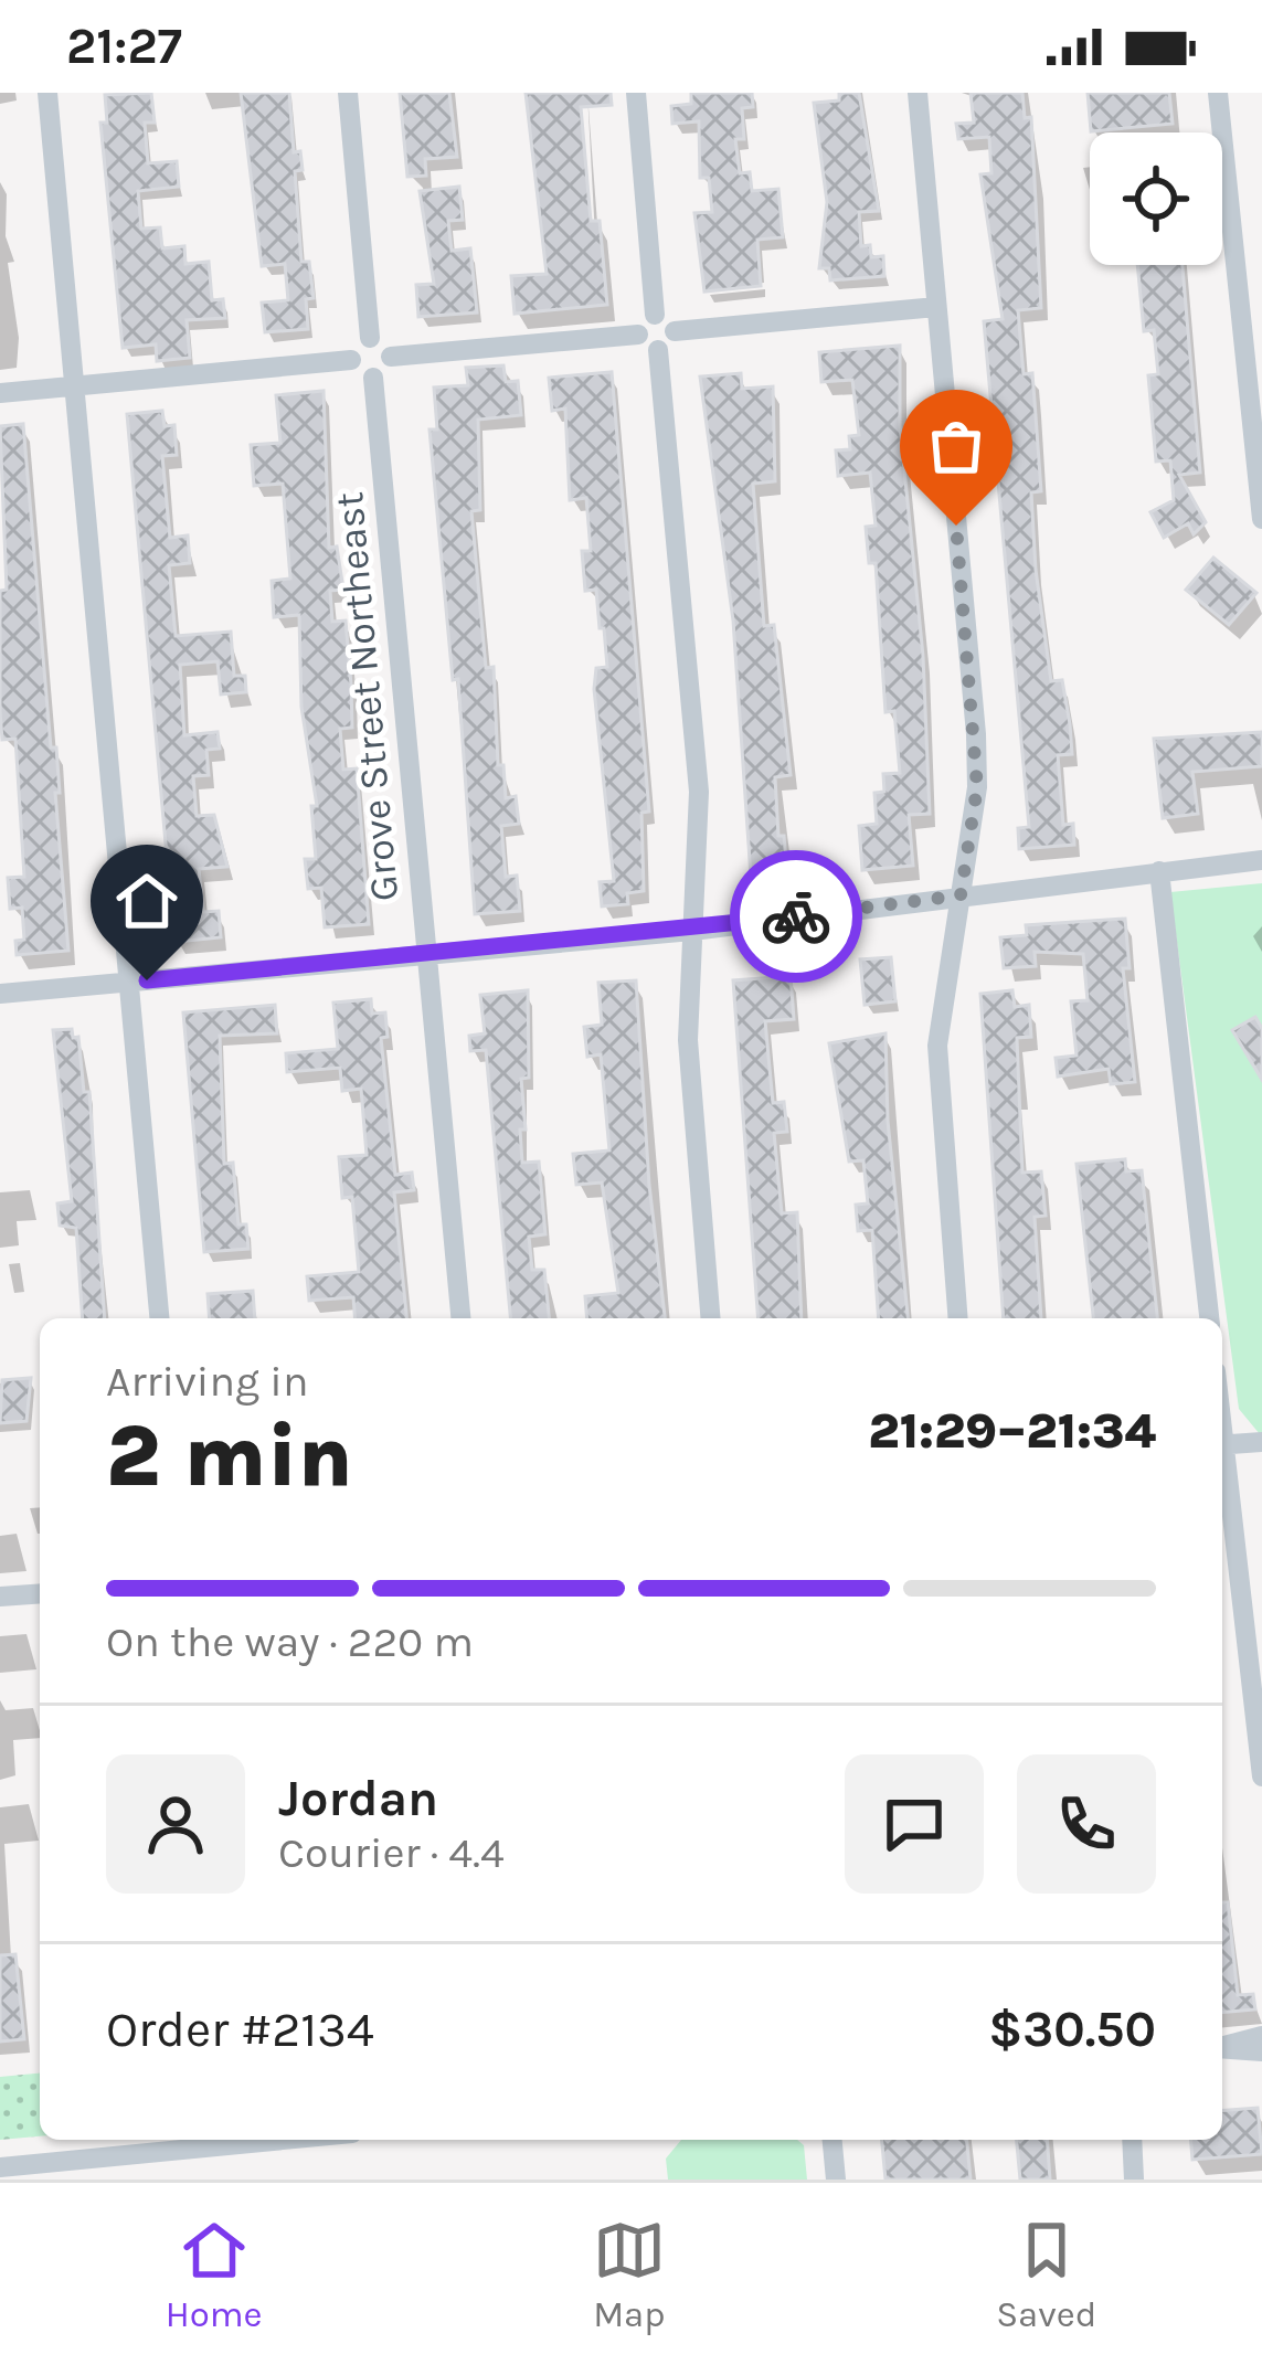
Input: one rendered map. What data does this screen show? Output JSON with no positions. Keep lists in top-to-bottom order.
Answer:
{
  "streets": {
    "street": ["Grove Street Northeast"]
  },
  "page": {
    "status": "21:27",
    "heading": ["2 min", "Arriving in", "21:29–21:34"],
    "panel": [
      "Jordan",
      "Courier · 4.4",
      "Order #2134",
      "$30.50"
    ],
    "bar": "On the way · 220 m",
    "tabs": ["Home", "Map", "Saved"]
  }
}
